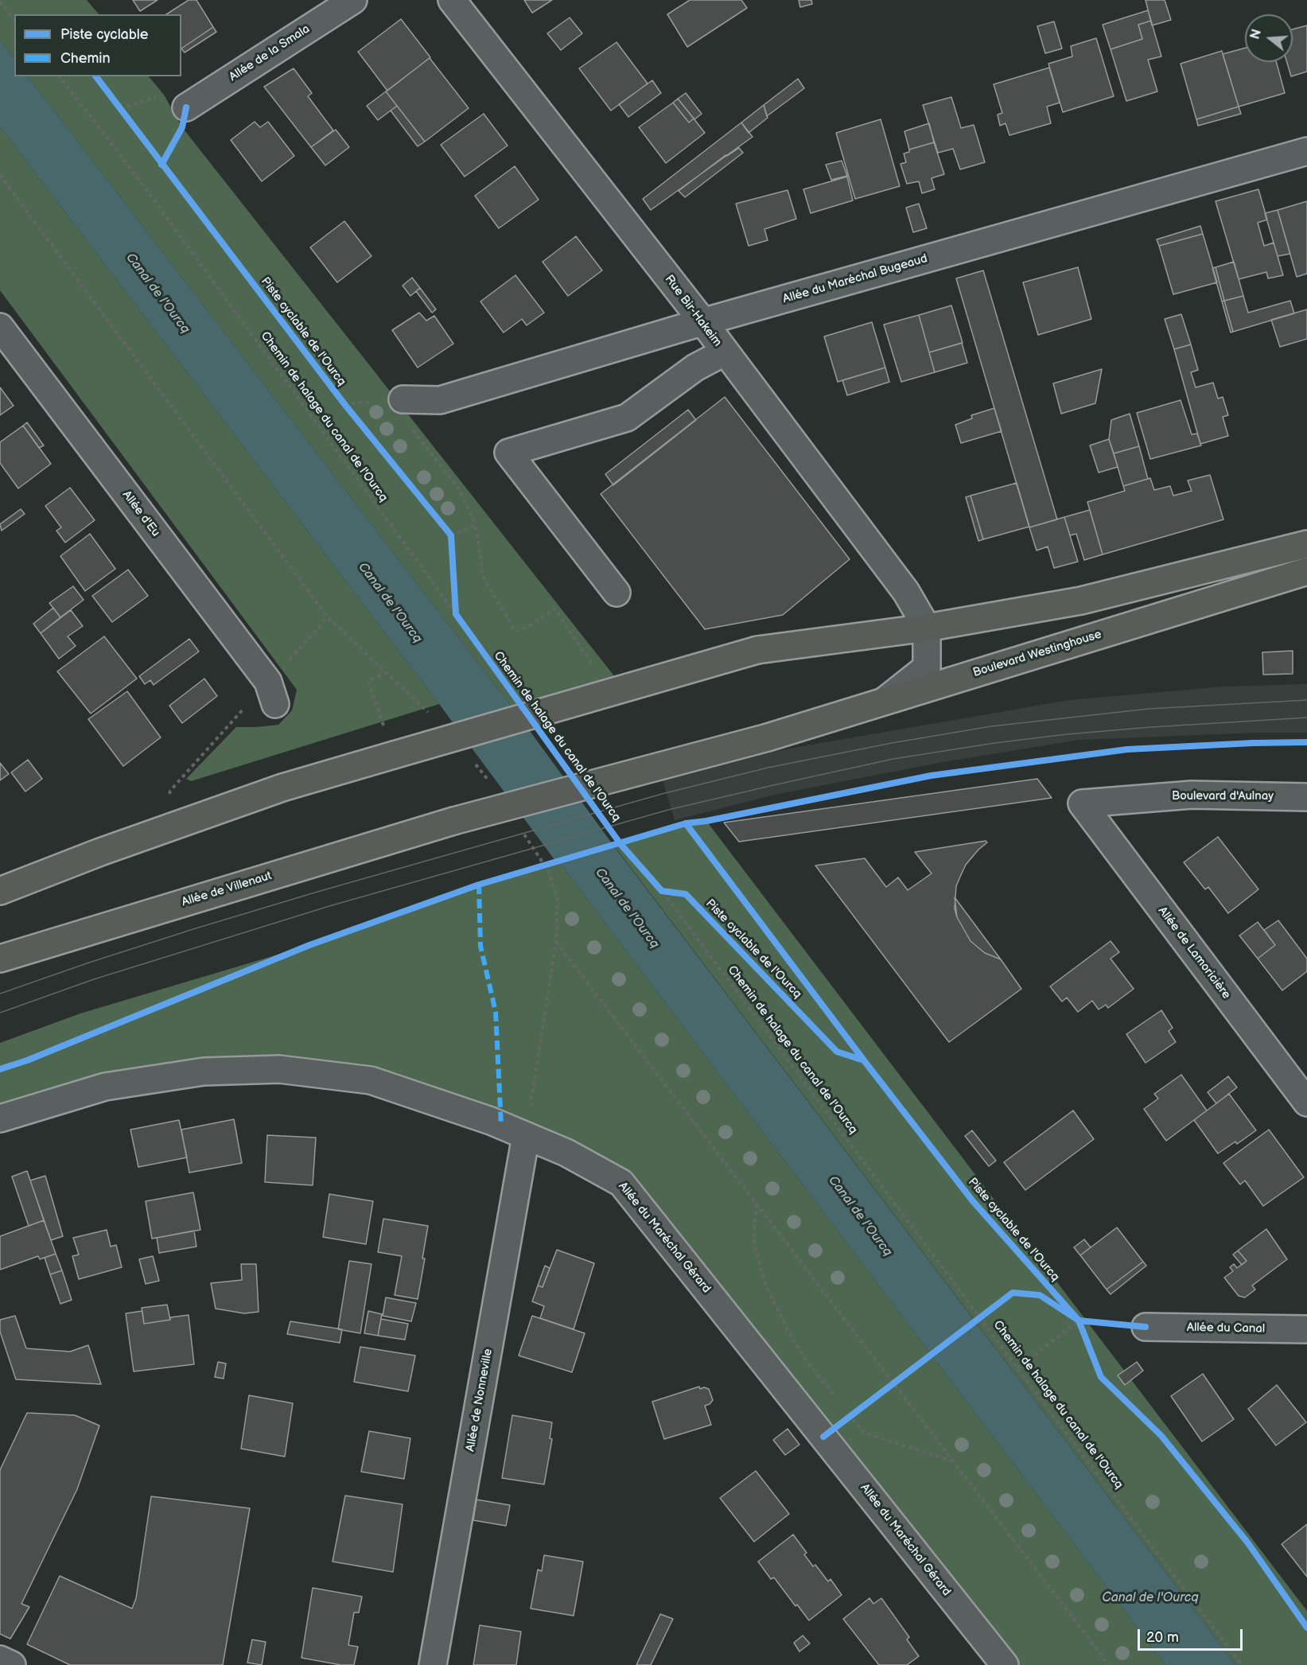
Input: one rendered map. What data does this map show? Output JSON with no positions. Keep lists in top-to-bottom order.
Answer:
{
  "streets": {
    "main road": ["Boulevard Westinghouse", "Allée de Villenaut"],
    "street": [
      "Allée de la Smala",
      "Allée du Maréchal Bugeaud",
      "Rue Bir-Hakeim",
      "Allée d'Eu",
      "Boulevard d'Aulnay",
      "Allée de Lamoricière",
      "Allée du Maréchal Gérard",
      "Allée du Canal",
      "Allée de Nonneville"
    ],
    "path": ["Chemin de halage du canal de l'Ourcq"],
    "cycle path": ["Piste cyclable de l'Ourcq"]
  },
  "crossings": [
    ["Allée du Maréchal Bugeaud", "Rue Bir-Hakeim"],
    ["Boulevard Westinghouse", "Allée de Villenaut"],
    ["Boulevard d'Aulnay", "Allée de Lamoricière"],
    ["Allée du Maréchal Gérard", "Allée de Nonneville"]
  ],
  "water": ["Canal de l'Ourcq"],
  "legend": ["Piste cyclable", "Chemin"],
  "scale_bar": "20 m",
  "north": "left"
}
